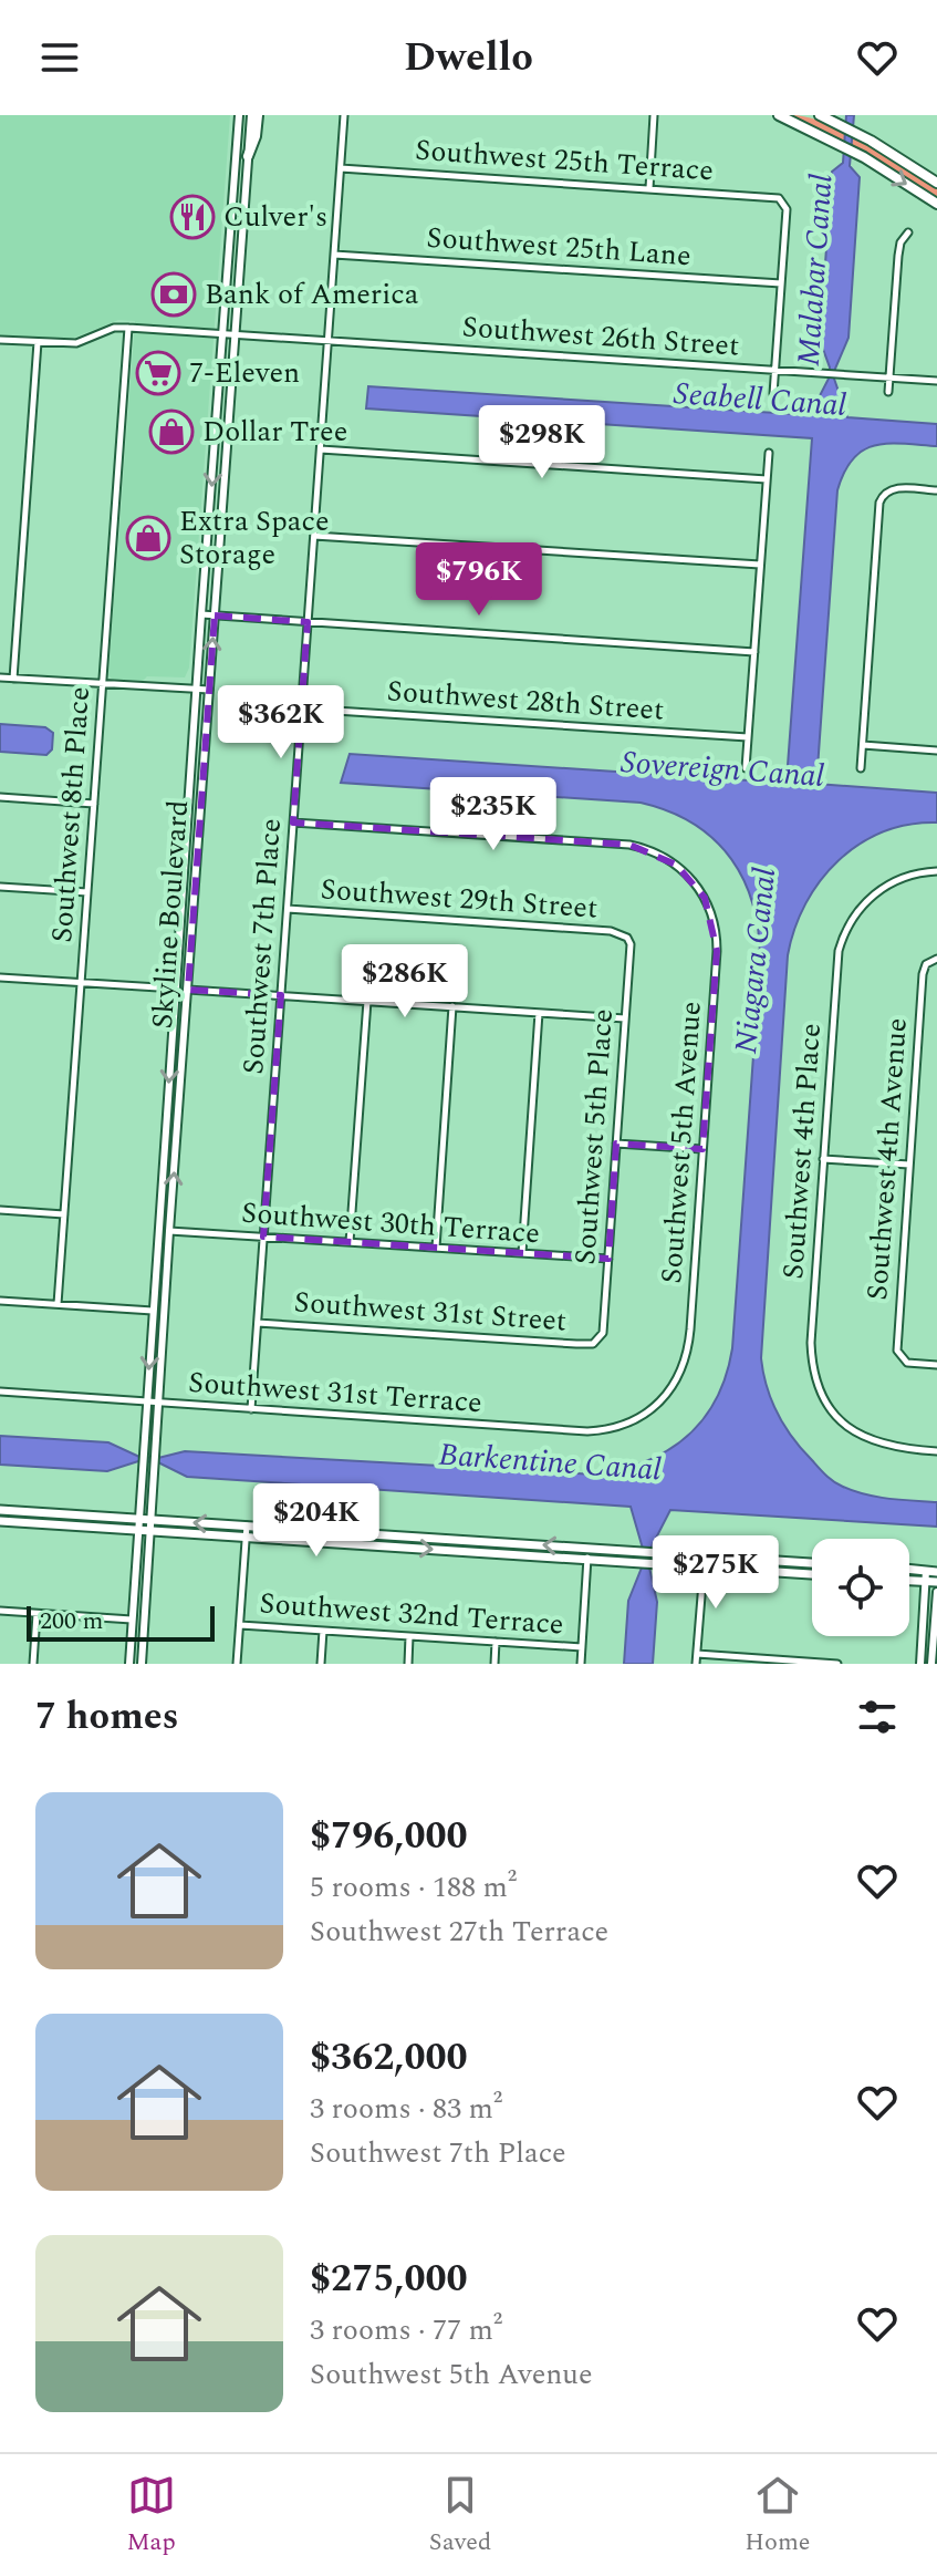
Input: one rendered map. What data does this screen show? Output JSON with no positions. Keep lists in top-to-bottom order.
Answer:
{
  "streets": {
    "street": [
      "Southwest 25th Terrace",
      "Southwest 25th Lane",
      "Southwest 26th Street",
      "Southwest 28th Street",
      "Southwest 8th Place",
      "Southwest 29th Street",
      "Skyline Boulevard",
      "Southwest 7th Place",
      "Southwest 5th Place",
      "Southwest 5th Avenue",
      "Southwest 4th Place",
      "Southwest 4th Avenue",
      "Southwest 30th Terrace",
      "Southwest 31st Street",
      "Southwest 31st Terrace",
      "Southwest 32nd Terrace"
    ]
  },
  "crossings": [
    ["Southwest 25th Terrace", "Southwest 25th Lane"],
    ["Southwest 25th Terrace", "Southwest 7th Place"],
    ["Southwest 25th Lane", "Southwest 7th Place"],
    ["Southwest 26th Street", "Southwest 8th Place"],
    ["Southwest 26th Street", "Skyline Boulevard"],
    ["Southwest 26th Street", "Southwest 7th Place"],
    ["Southwest 28th Street", "Southwest 7th Place"],
    ["Southwest 29th Street", "Southwest 7th Place"],
    ["Southwest 29th Street", "Southwest 5th Place"],
    ["Skyline Boulevard", "Southwest 30th Terrace"],
    ["Skyline Boulevard", "Southwest 31st Terrace"],
    ["Southwest 7th Place", "Southwest 5th Avenue"],
    ["Southwest 7th Place", "Southwest 30th Terrace"],
    ["Southwest 7th Place", "Southwest 31st Street"],
    ["Southwest 7th Place", "Southwest 31st Terrace"],
    ["Southwest 5th Place", "Southwest 30th Terrace"],
    ["Southwest 5th Place", "Southwest 31st Street"],
    ["Southwest 5th Avenue", "Southwest 31st Terrace"]
  ],
  "water": [
    "Malabar Canal",
    "Seabell Canal",
    "Sovereign Canal",
    "Niagara Canal",
    "Barkentine Canal"
  ],
  "places": {
    "restaurant": ["Culver's"],
    "bank": ["Bank of America"],
    "supermarket": ["7-Eleven"],
    "shop": ["Dollar Tree", "Extra Space Storage"]
  },
  "scale_bar": "200 m",
  "page": {
    "header": "Dwello",
    "price": [
      "$298K",
      "$796K",
      "$362K",
      "$235K",
      "$286K",
      "$204K",
      "$275K"
    ],
    "scale": "200 m",
    "heading": "7 homes",
    "list": [
      {
        "name": "$796,000",
        "note": "5 rooms · 188 m² · Southwest 27th Terrace"
      },
      {
        "name": "$362,000",
        "note": "3 rooms · 83 m² · Southwest 7th Place"
      },
      {
        "name": "$275,000",
        "note": "3 rooms · 77 m² · Southwest 5th Avenue"
      }
    ],
    "tabs": ["Map", "Saved", "Home"]
  }
}
